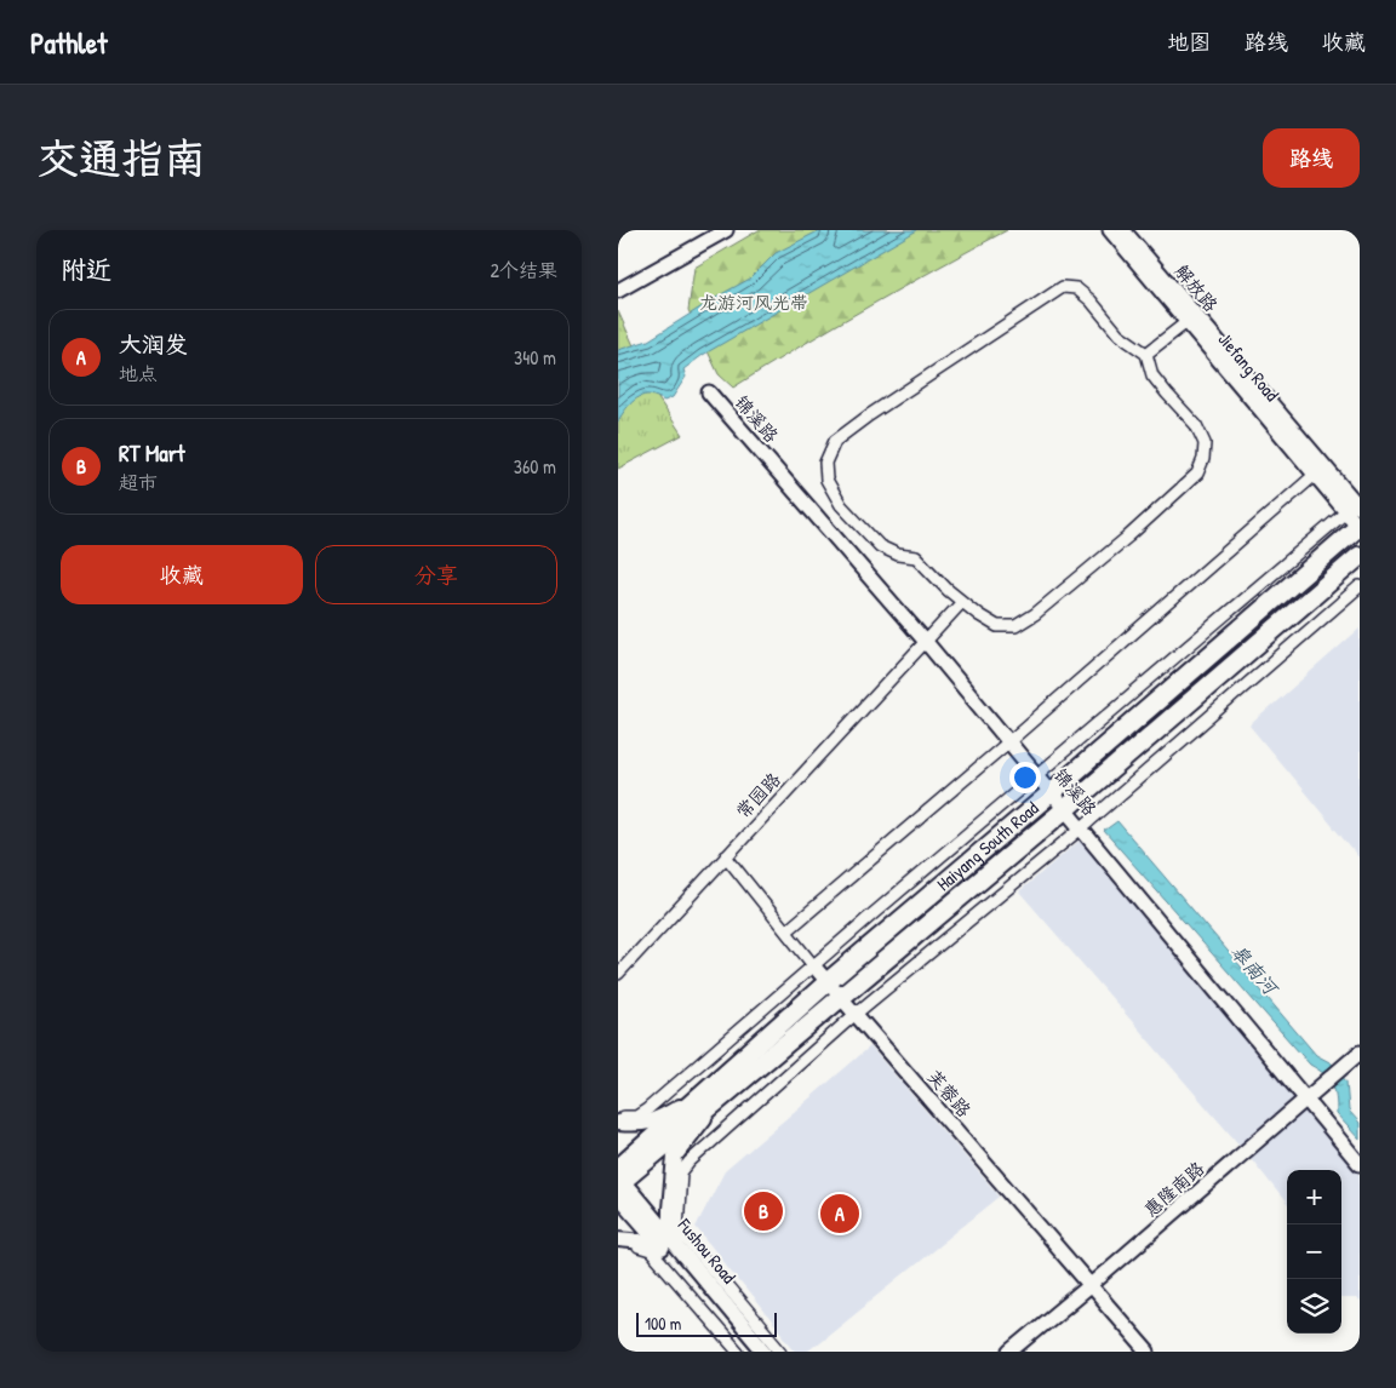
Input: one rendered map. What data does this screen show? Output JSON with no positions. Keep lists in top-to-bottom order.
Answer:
{
  "streets": {
    "main road": ["Haiyang South Road", "Fushou Road"],
    "street": [
      "解放路",
      "Jiefang Road",
      "锦溪路",
      "常园路",
      "芙蓉路",
      "惠隆南路"
    ]
  },
  "crossings": [
    ["解放路", "Jiefang Road"],
    ["Jiefang Road", "Haiyang South Road"],
    ["锦溪路", "常园路"],
    ["锦溪路", "Haiyang South Road"],
    ["锦溪路", "惠隆南路"],
    ["常园路", "芙蓉路"],
    ["Haiyang South Road", "芙蓉路"],
    ["Haiyang South Road", "Fushou Road"],
    ["芙蓉路", "惠隆南路"]
  ],
  "water": ["皋南河"],
  "parks": ["龙游河风光带"],
  "scale_bar": "100 m",
  "page": {
    "header": "Pathlet",
    "nav": ["地图", "路线", "收藏"],
    "buttons": [
      "路线",
      ["收藏", "分享"]
    ],
    "title": "交通指南",
    "heading": ["附近", "2个结果"],
    "list": [
      {
        "mark": "A",
        "name": "大润发",
        "note": "地点",
        "value": "340 m"
      },
      {
        "mark": "B",
        "name": "RT Mart",
        "note": "超市",
        "value": "360 m"
      }
    ],
    "map_buttons": ["+", "−"],
    "pins": ["B", "A"],
    "scale": "100 m"
  }
}
